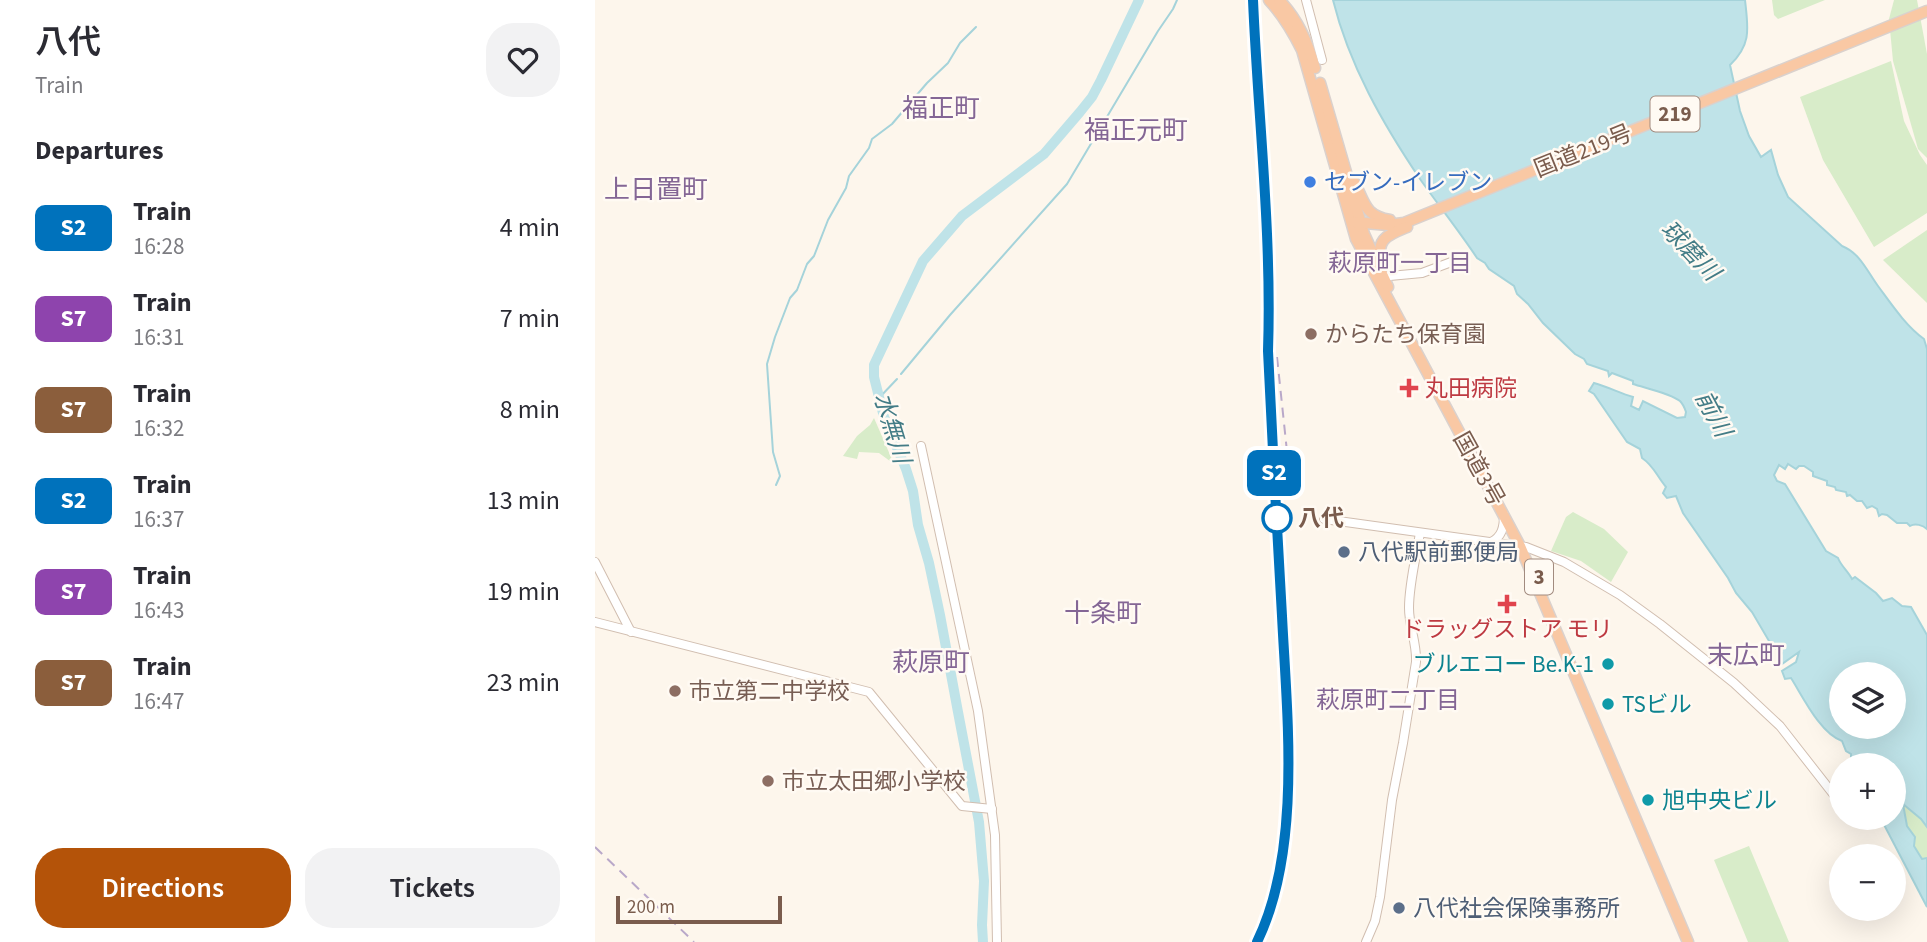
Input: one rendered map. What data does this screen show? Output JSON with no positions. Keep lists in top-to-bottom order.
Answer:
{
  "streets": {
    "highway": [
      "219",
      "国道219号",
      "国道3号",
      "3"
    ]
  },
  "crossings": [
    ["国道219号", "国道3号"]
  ],
  "districts": [
    "福正町",
    "福正元町",
    "上日置町",
    "萩原町一丁目",
    "十条町",
    "末広町",
    "萩原町",
    "萩原町二丁目"
  ],
  "water": ["球磨川", "前川", "水無川"],
  "places": {
    "other": [
      "セブン-イレブン",
      "からたち保育園",
      "八代",
      "八代駅前郵便局",
      "ブルエコー Be.K-1",
      "市立第二中学校",
      "TSビル",
      "市立太田郷小学校",
      "旭中央ビル",
      "八代社会保険事務所"
    ],
    "health": ["丸田病院", "ドラッグストア モリ"]
  },
  "scale_bar": "200 m",
  "page": {
    "heading": [
      ["八代", "Train"],
      "Departures"
    ],
    "on_map": "S2",
    "list": [
      {
        "mark": "S2",
        "name": "Train",
        "note": "16:28",
        "value": "4 min"
      },
      {
        "mark": "S7",
        "name": "Train",
        "note": "16:31",
        "value": "7 min"
      },
      {
        "mark": "S7",
        "name": "Train",
        "note": "16:32",
        "value": "8 min"
      },
      {
        "mark": "S2",
        "name": "Train",
        "note": "16:37",
        "value": "13 min"
      },
      {
        "mark": "S7",
        "name": "Train",
        "note": "16:43",
        "value": "19 min"
      },
      {
        "mark": "S7",
        "name": "Train",
        "note": "16:47",
        "value": "23 min"
      }
    ],
    "map_buttons": ["+", "−"],
    "buttons": ["Directions", "Tickets"],
    "scale": "200 m"
  }
}
